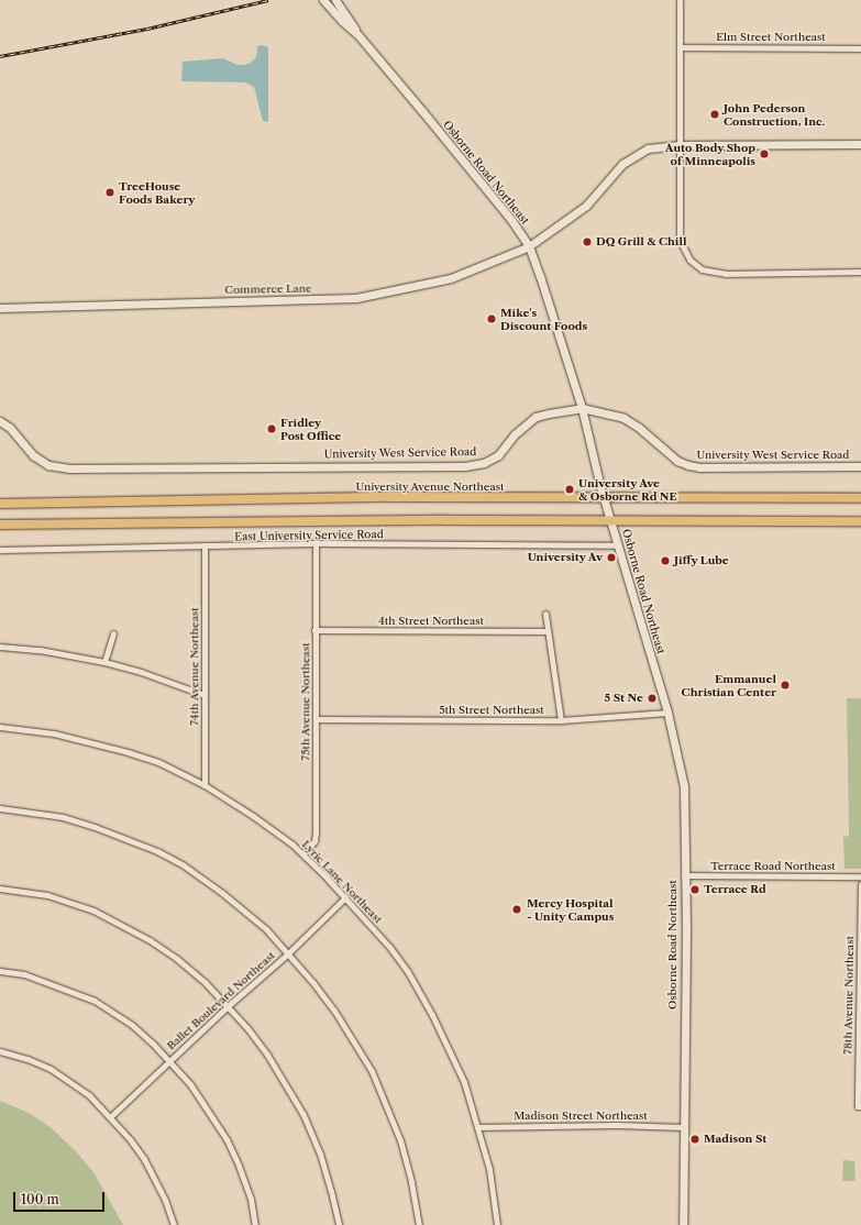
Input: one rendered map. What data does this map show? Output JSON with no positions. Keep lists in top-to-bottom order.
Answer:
{
  "streets": {
    "main road": ["University Avenue Northeast"],
    "street": [
      "Elm Street Northeast",
      "Osborne Road Northeast",
      "Commerce Lane",
      "University West Service Road",
      "East University Service Road",
      "4th Street Northeast",
      "74th Avenue Northeast",
      "75th Avenue Northeast",
      "5th Street Northeast",
      "Terrace Road Northeast",
      "Lyric Lane Northeast",
      "78th Avenue Northeast",
      "Ballet Boulevard Northeast",
      "Madison Street Northeast"
    ]
  },
  "crossings": [
    ["Osborne Road Northeast", "Commerce Lane"],
    ["Osborne Road Northeast", "University West Service Road"],
    ["Osborne Road Northeast", "University Avenue Northeast"],
    ["Osborne Road Northeast", "East University Service Road"],
    ["Osborne Road Northeast", "5th Street Northeast"],
    ["Osborne Road Northeast", "Terrace Road Northeast"],
    ["Osborne Road Northeast", "Madison Street Northeast"],
    ["East University Service Road", "74th Avenue Northeast"],
    ["East University Service Road", "75th Avenue Northeast"],
    ["4th Street Northeast", "75th Avenue Northeast"],
    ["74th Avenue Northeast", "Lyric Lane Northeast"],
    ["75th Avenue Northeast", "5th Street Northeast"],
    ["75th Avenue Northeast", "Lyric Lane Northeast"],
    ["Lyric Lane Northeast", "Ballet Boulevard Northeast"],
    ["Lyric Lane Northeast", "Madison Street Northeast"]
  ],
  "places": [
    "John Pederson Construction, Inc.",
    "Auto Body Shop of Minneapolis",
    "TreeHouse Foods Bakery",
    "DQ Grill & Chill",
    "Mike's Discount Foods",
    "Fridley Post Office",
    "University Ave & Osborne Rd NE",
    "University Av",
    "Jiffy Lube",
    "Emmanuel Christian Center",
    "5 St Ne",
    "Terrace Rd",
    "Mercy Hospital - Unity Campus",
    "Madison St"
  ],
  "scale_bar": "100 m"
}
